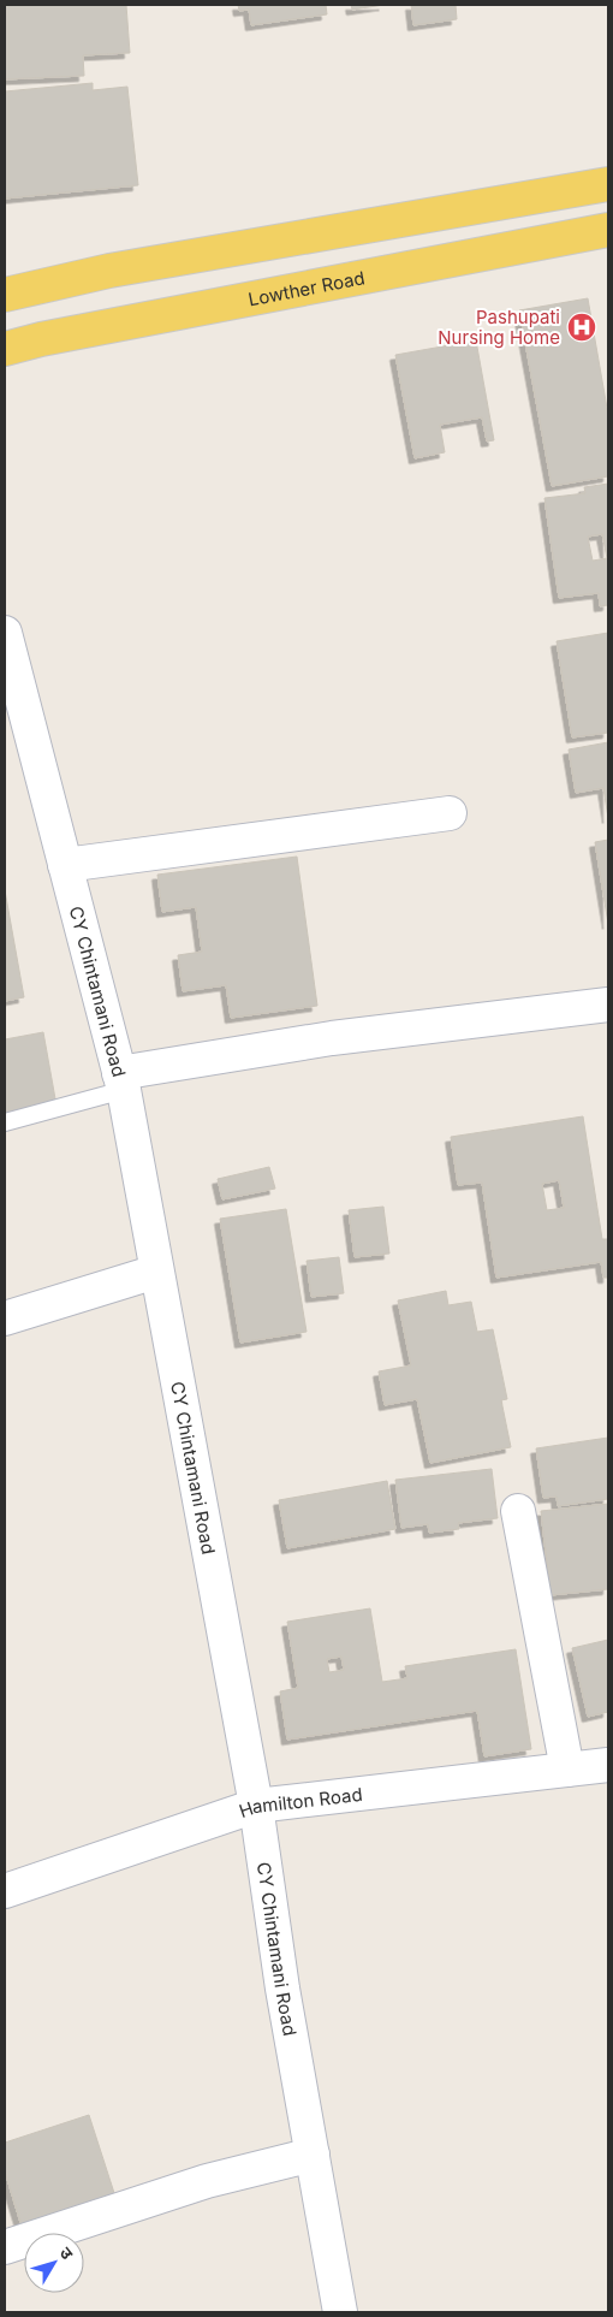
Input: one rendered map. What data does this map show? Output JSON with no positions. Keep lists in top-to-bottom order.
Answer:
{
  "streets": {
    "main road": ["Lowther Road"],
    "street": ["CY Chintamani Road", "Hamilton Road"]
  },
  "crossings": [
    ["CY Chintamani Road", "Hamilton Road"]
  ],
  "places": {
    "hospital": ["Pashupati Nursing Home"]
  },
  "north": "top right"
}
